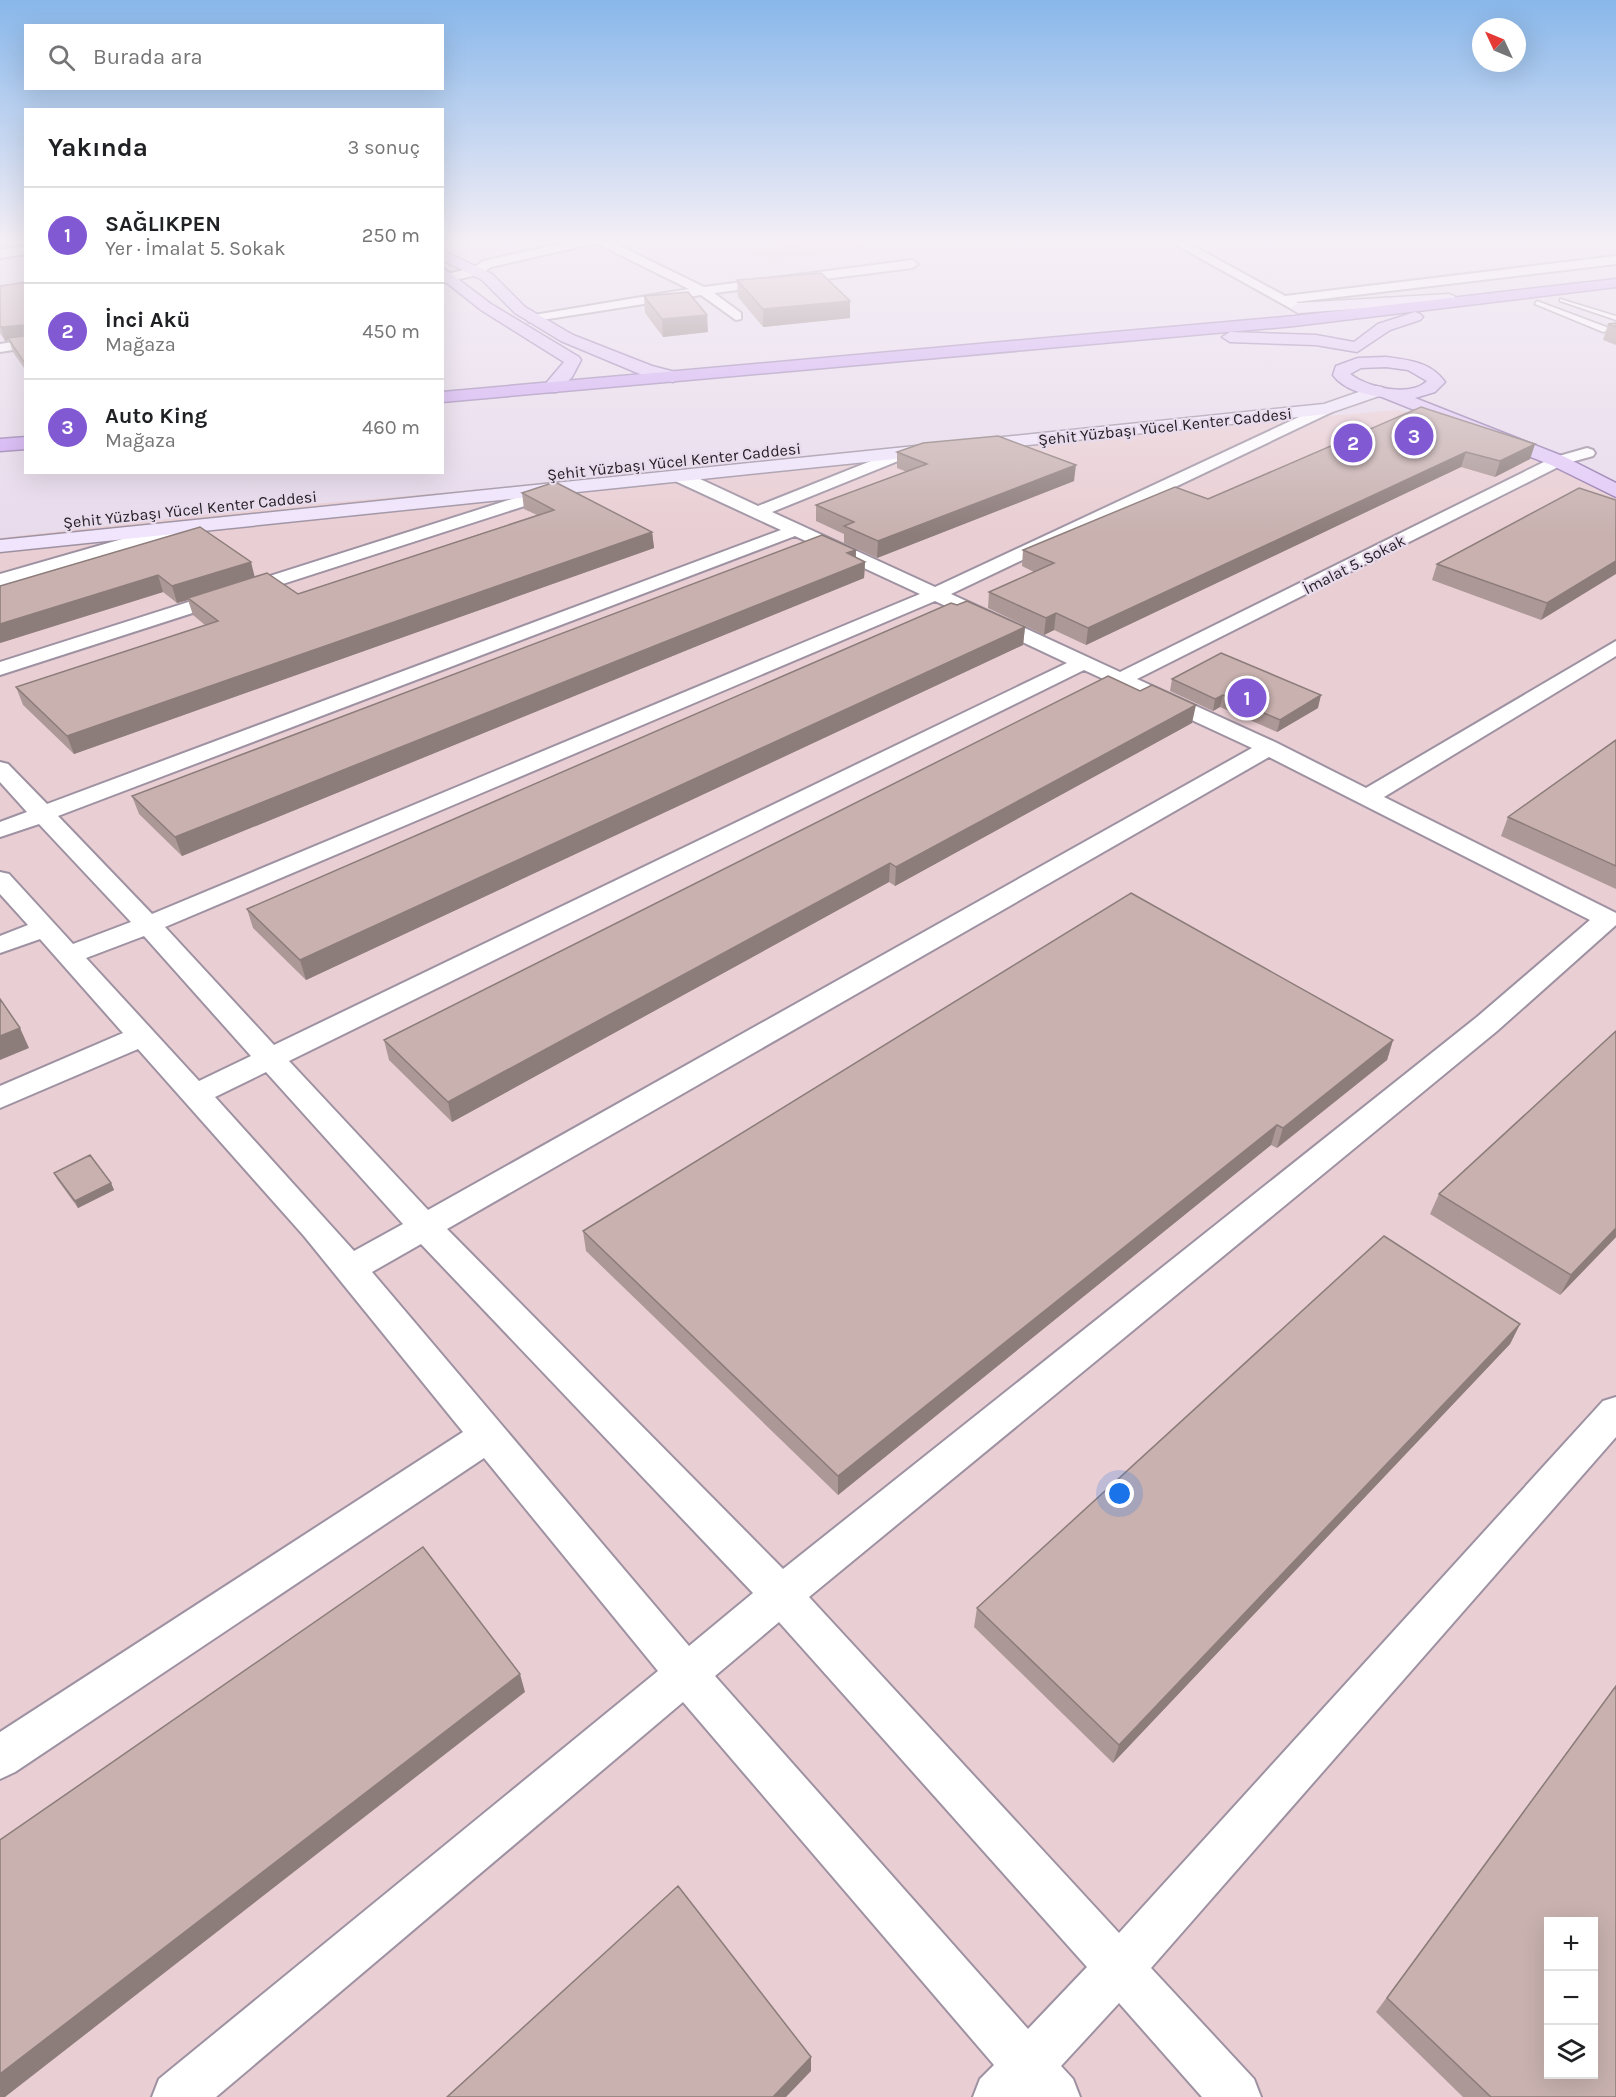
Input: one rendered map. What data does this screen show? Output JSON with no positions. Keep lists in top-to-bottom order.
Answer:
{
  "streets": {
    "street": ["Şehit Yüzbaşı Yücel Kenter Caddesi", "İmalat 5. Sokak"]
  },
  "north": "top left",
  "page": {
    "search": "Burada ara",
    "heading": ["Yakında", "3 sonuç"],
    "list": [
      {
        "mark": "1",
        "name": "SAĞLIKPEN",
        "note": "Yer · İmalat 5. Sokak",
        "value": "250 m"
      },
      {
        "mark": "2",
        "name": "İnci Akü",
        "note": "Mağaza",
        "value": "450 m"
      },
      {
        "mark": "3",
        "name": "Auto King",
        "note": "Mağaza",
        "value": "460 m"
      }
    ],
    "pins": ["3", "2", "1"],
    "map_buttons": ["+", "−"]
  }
}
